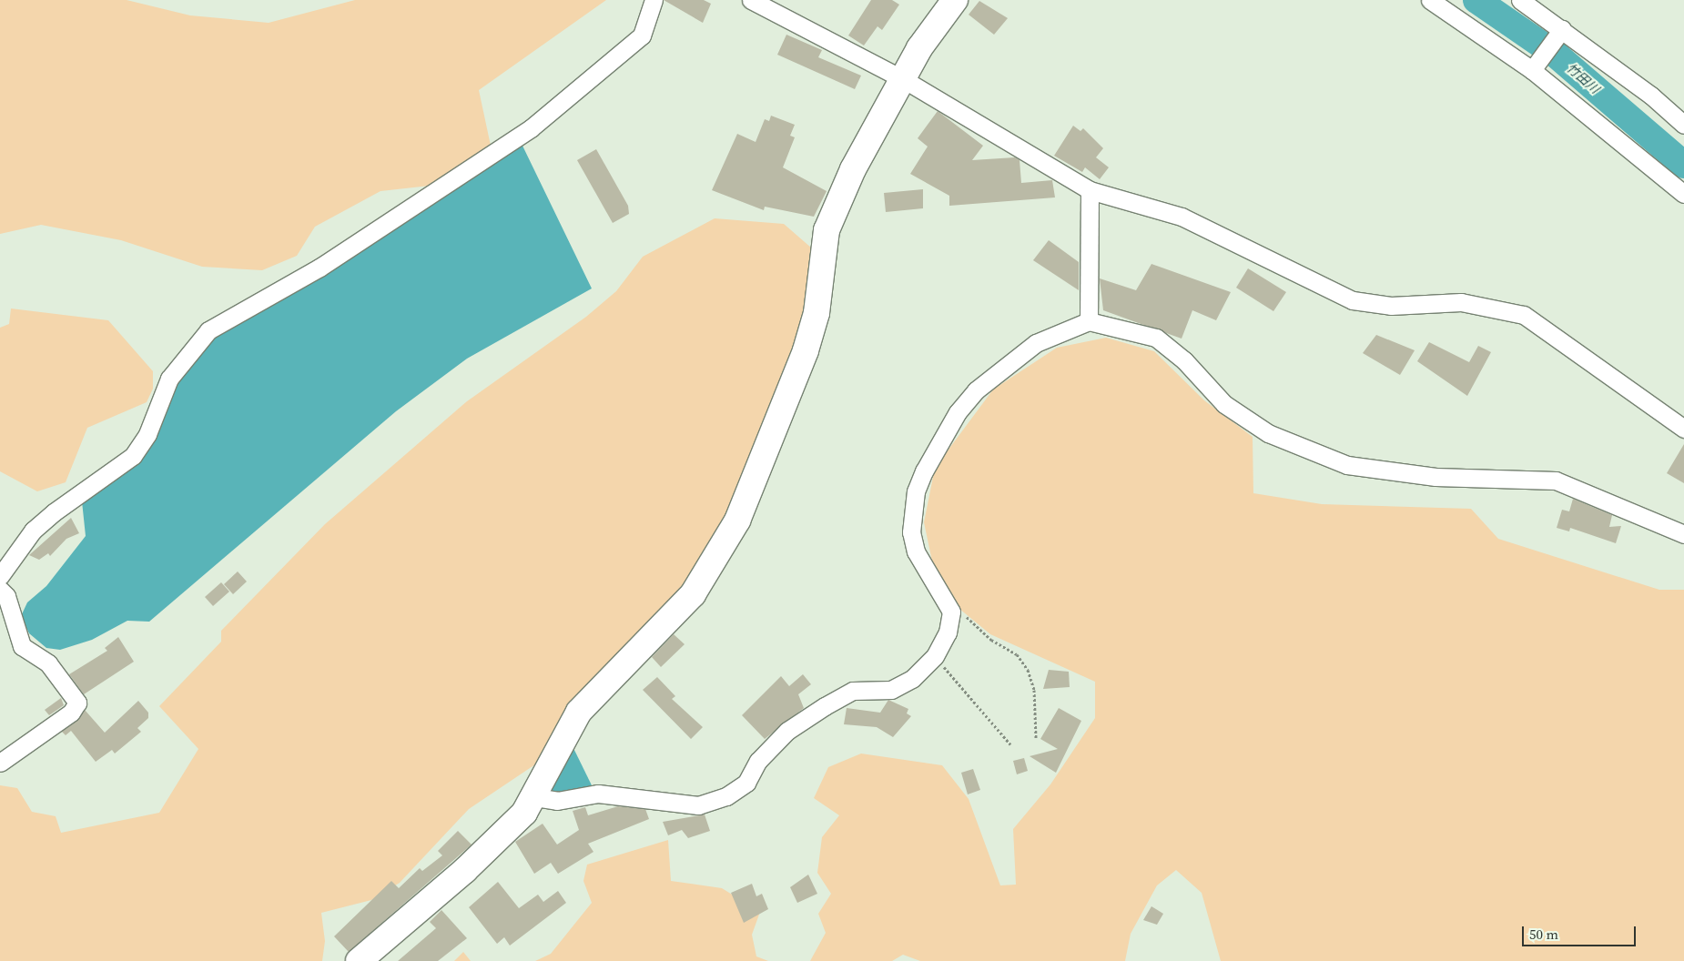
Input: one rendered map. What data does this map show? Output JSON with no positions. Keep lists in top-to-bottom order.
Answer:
{
  "water": ["竹田川"],
  "scale_bar": "50 m"
}
